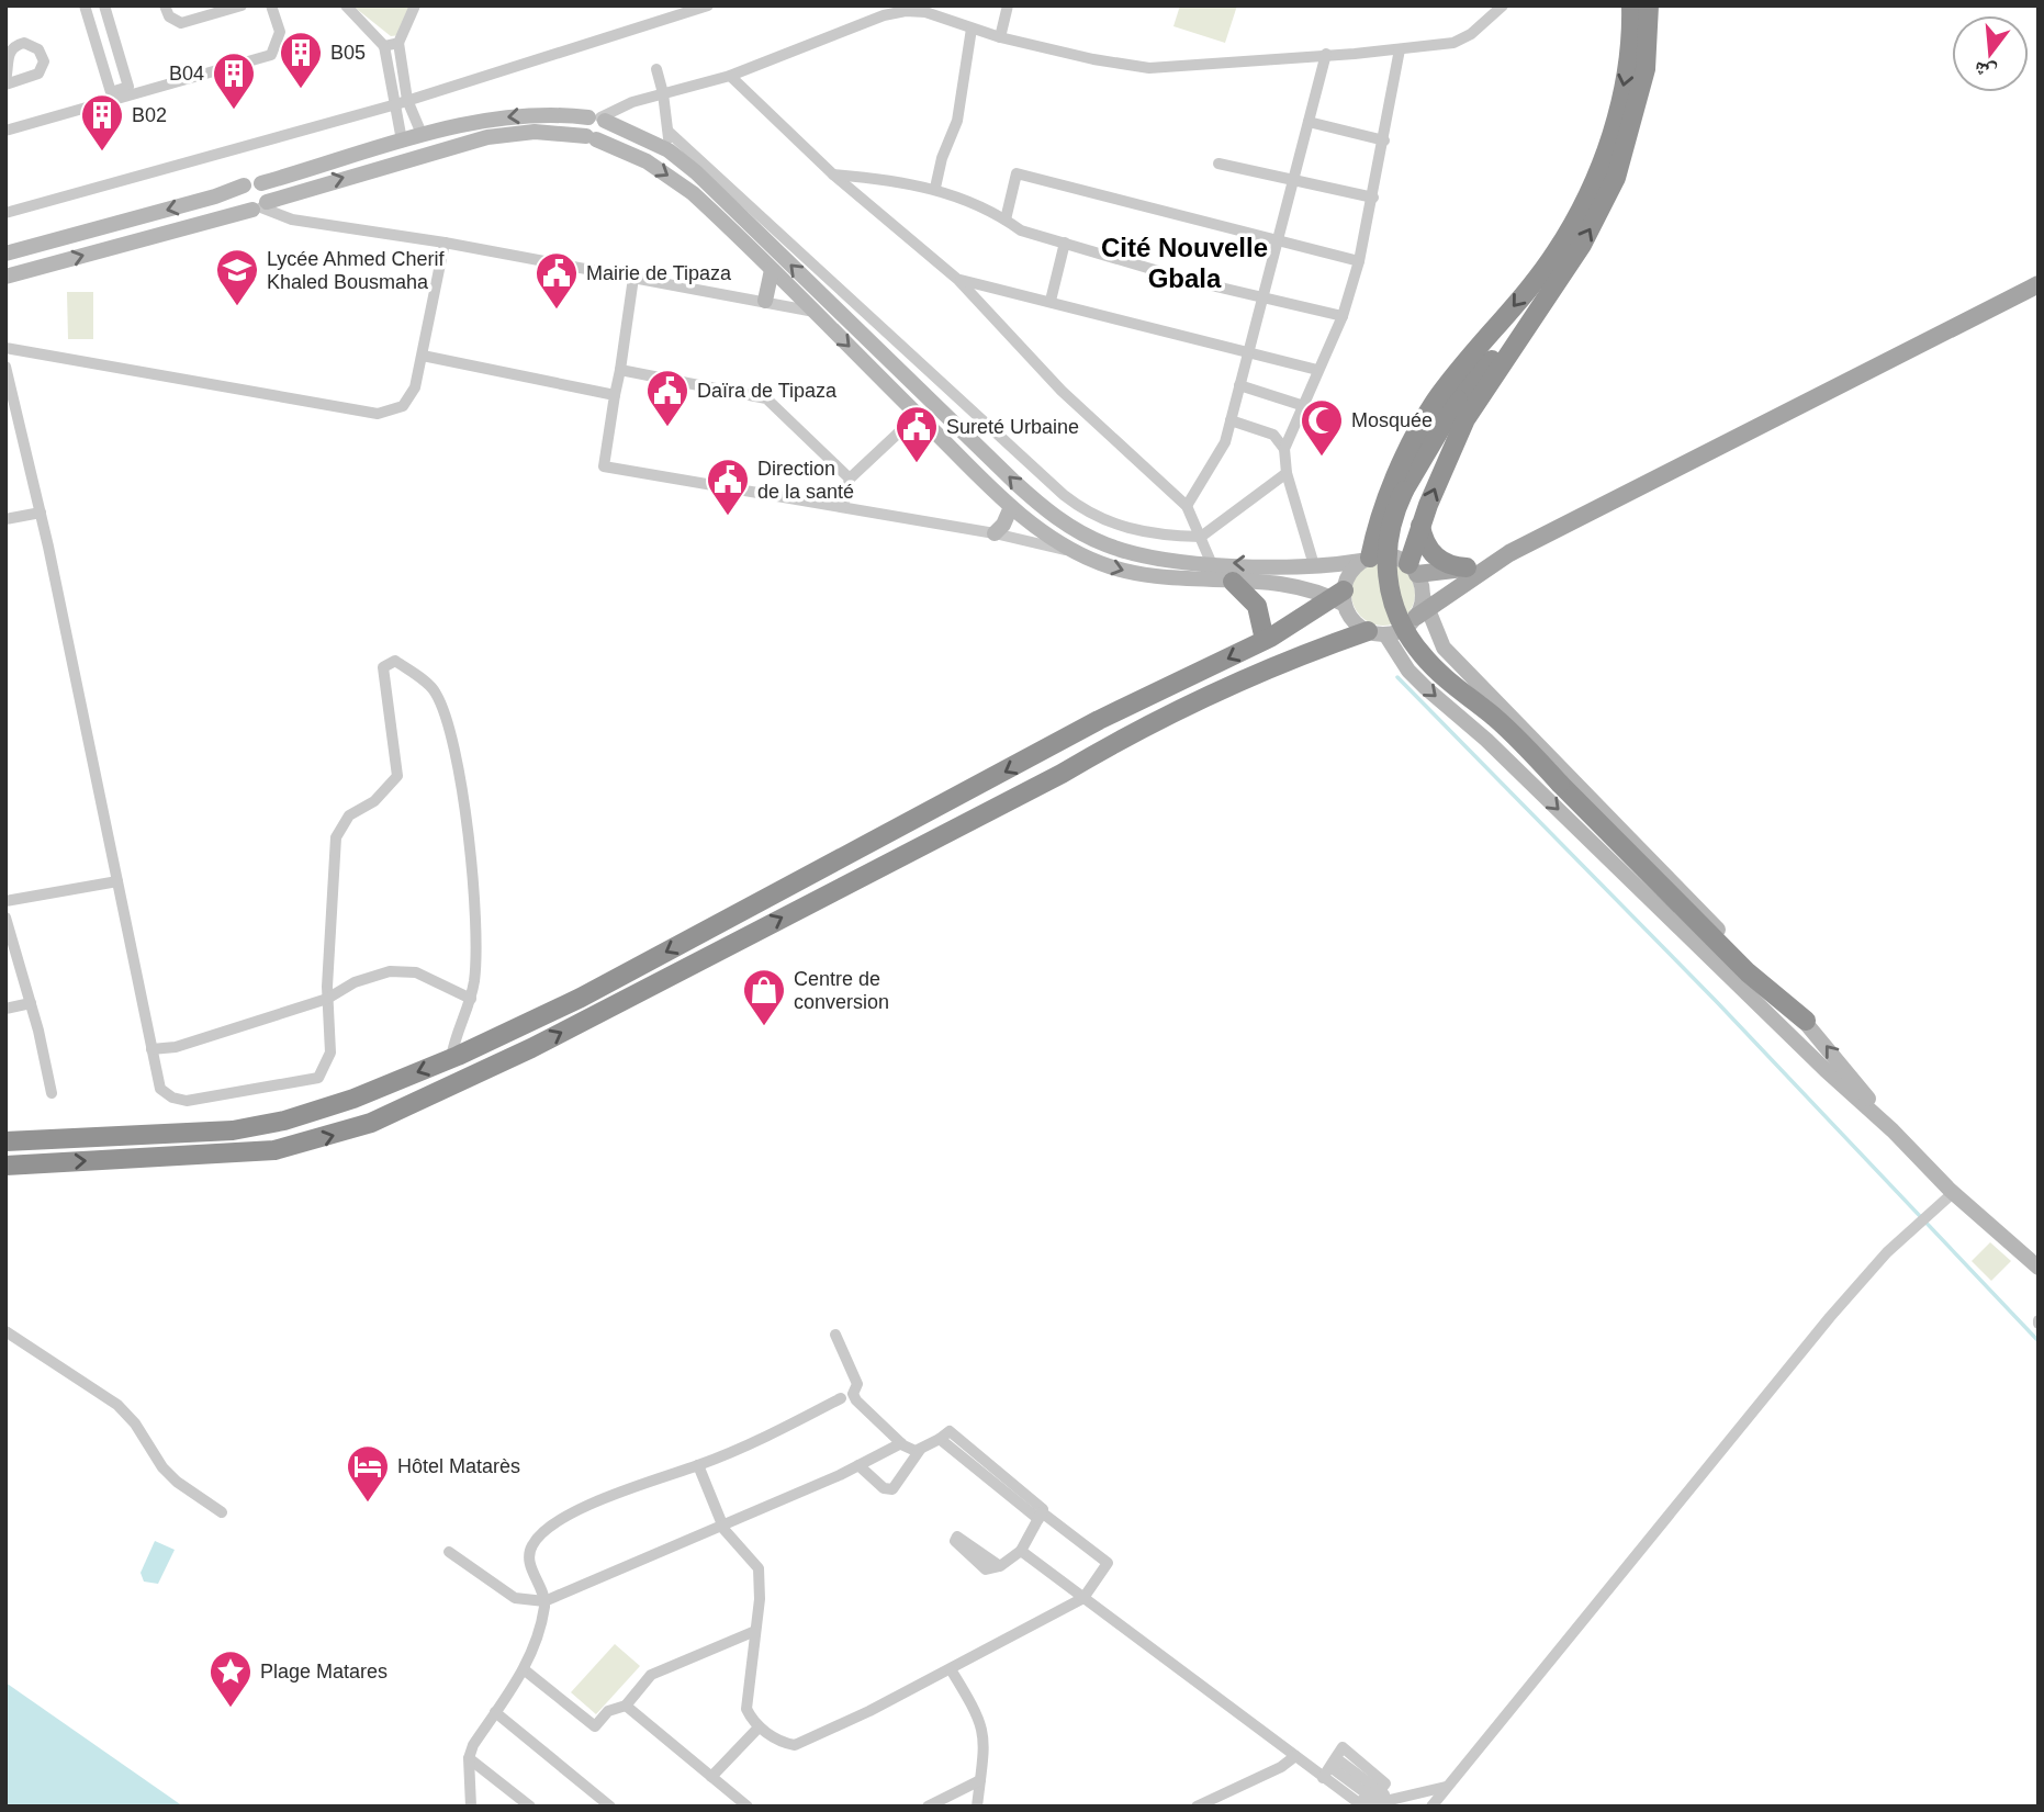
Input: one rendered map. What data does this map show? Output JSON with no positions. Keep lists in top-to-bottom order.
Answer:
{
  "districts": ["Cité Nouvelle Gbala"],
  "places": {
    "building": ["B05", "B04", "B02"],
    "school or university": ["Lycée Ahmed Cherif Khaled Bousmaha"],
    "public building": [
      "Mairie de Tipaza",
      "Daïra de Tipaza",
      "Sureté Urbaine",
      "Direction de la santé"
    ],
    "mosque": ["Mosquée"],
    "shop": ["Centre de conversion"],
    "hotel": ["Hôtel Matarès"],
    "place": ["Plage Matares"]
  },
  "north": "bottom"
}
